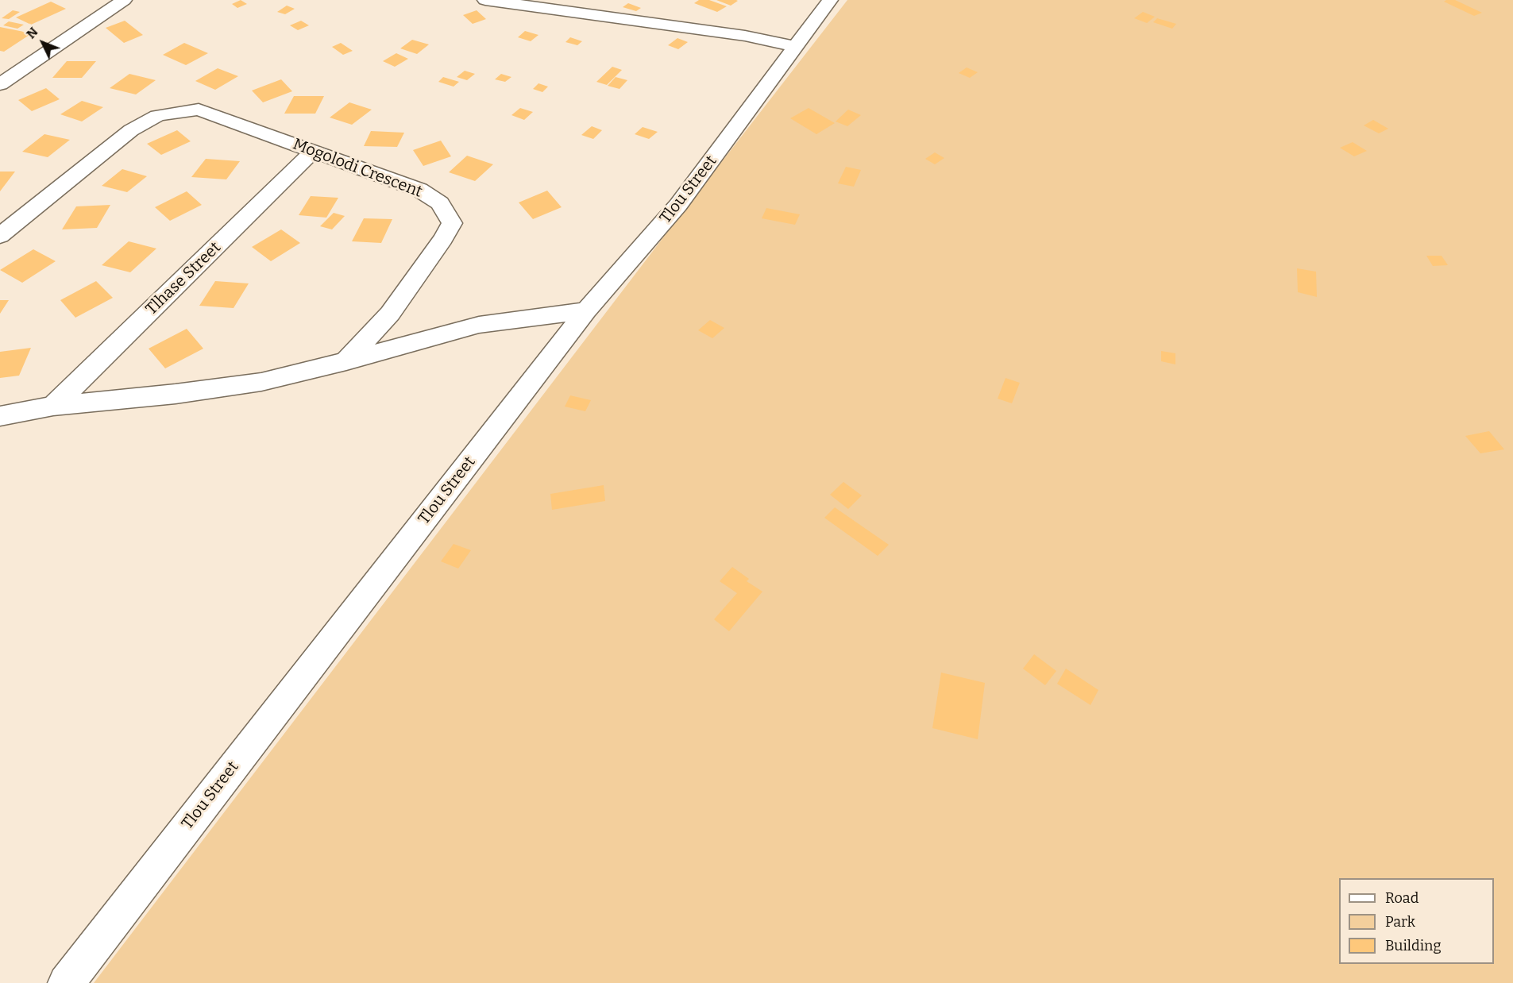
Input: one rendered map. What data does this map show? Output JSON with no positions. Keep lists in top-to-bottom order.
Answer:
{
  "streets": {
    "street": ["Mogolodi Crescent", "Tlou Street", "Tlhase Street"]
  },
  "crossings": [
    ["Mogolodi Crescent", "Tlhase Street"]
  ],
  "legend": ["Road", "Park", "Building"],
  "north": "top left"
}
